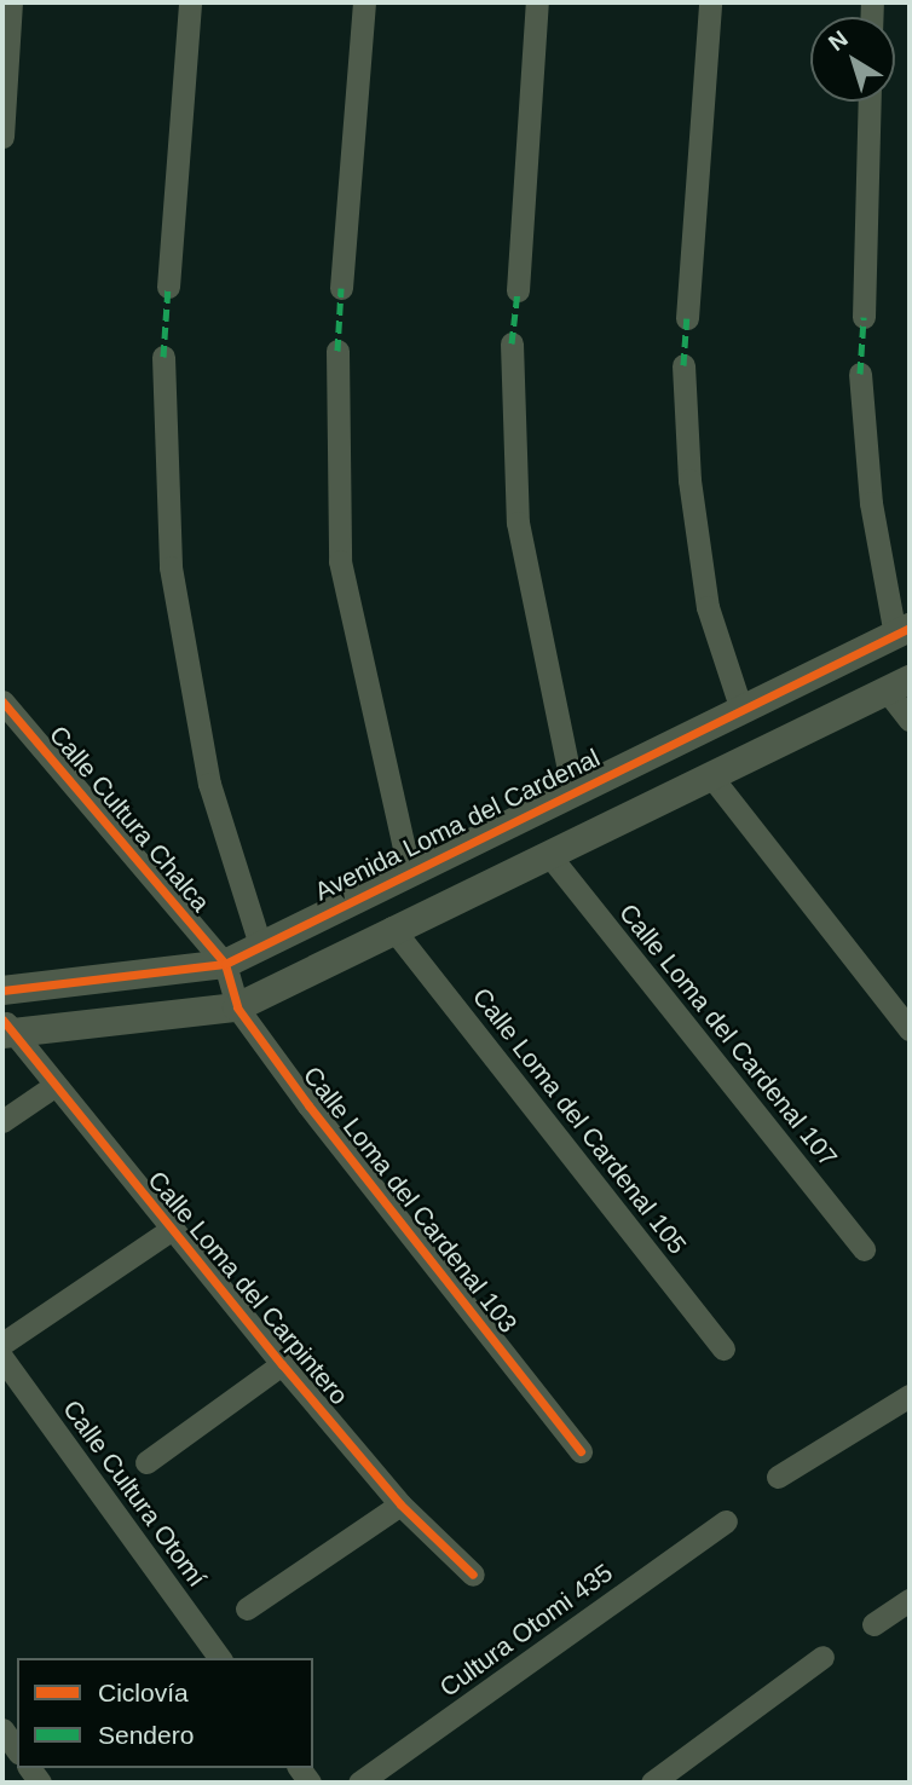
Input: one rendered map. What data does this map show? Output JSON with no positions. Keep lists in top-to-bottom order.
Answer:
{
  "streets": {
    "street": [
      "Calle Cultura Chalca",
      "Avenida Loma del Cardenal",
      "Calle Loma del Cardenal 107",
      "Calle Loma del Cardenal 105",
      "Calle Loma del Cardenal 103",
      "Calle Loma del Carpintero",
      "Calle Cultura Otomí",
      "Cultura Otomi 435"
    ]
  },
  "crossings": [
    ["Calle Cultura Chalca", "Avenida Loma del Cardenal"],
    ["Calle Cultura Chalca", "Calle Loma del Cardenal 103"],
    ["Avenida Loma del Cardenal", "Calle Loma del Cardenal 103"]
  ],
  "legend": ["Ciclovía", "Sendero"],
  "north": "top left"
}
